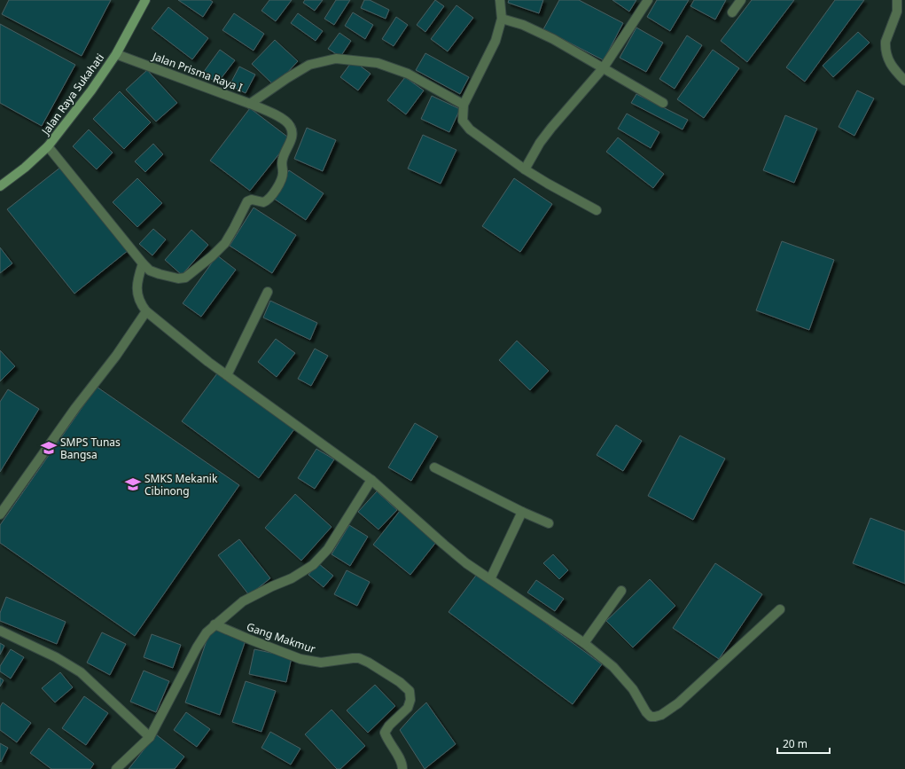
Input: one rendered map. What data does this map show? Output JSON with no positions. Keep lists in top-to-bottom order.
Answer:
{
  "streets": {
    "main road": ["Jalan Raya Sukahati"],
    "street": ["Jalan Prisma Raya I", "Gang Makmur"]
  },
  "crossings": [
    ["Jalan Prisma Raya I", "Jalan Raya Sukahati"]
  ],
  "places": {
    "school or university": ["SMPS Tunas Bangsa", "SMKS Mekanik Cibinong"]
  },
  "scale_bar": "20 m"
}
